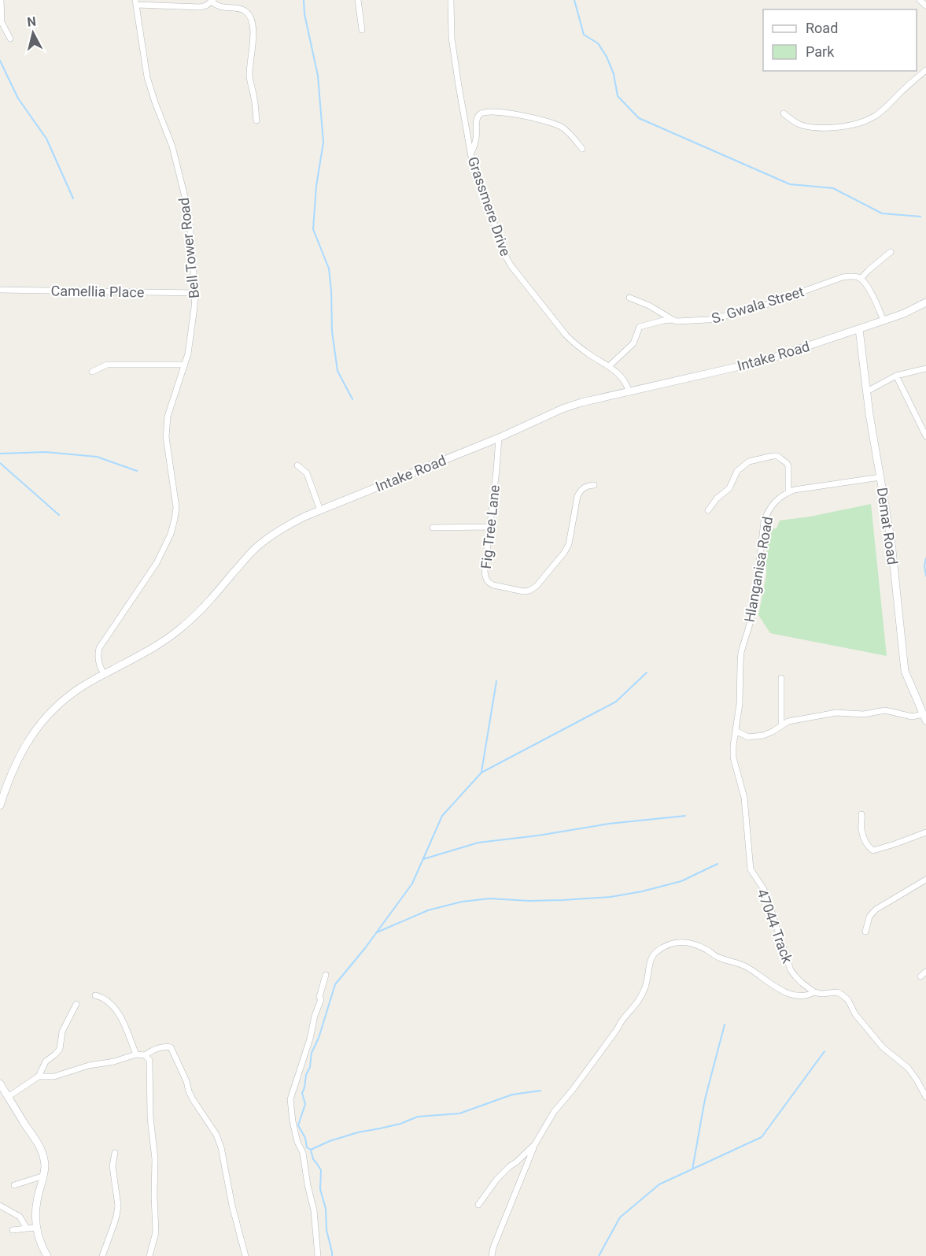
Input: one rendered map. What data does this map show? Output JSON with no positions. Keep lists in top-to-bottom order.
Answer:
{
  "streets": {
    "street": [
      "Grassmere Drive",
      "Bell Tower Road",
      "Camellia Place",
      "S. Gwala Street",
      "Intake Road",
      "Demat Road",
      "Fig Tree Lane",
      "Hlanganisa Road",
      "47044 Track"
    ]
  },
  "crossings": [
    ["Grassmere Drive", "Intake Road"],
    ["Bell Tower Road", "Camellia Place"],
    ["Bell Tower Road", "Intake Road"],
    ["Intake Road", "Demat Road"],
    ["Intake Road", "Fig Tree Lane"],
    ["Demat Road", "Hlanganisa Road"],
    ["Hlanganisa Road", "47044 Track"]
  ],
  "legend": ["Road", "Park"],
  "north": "top"
}
